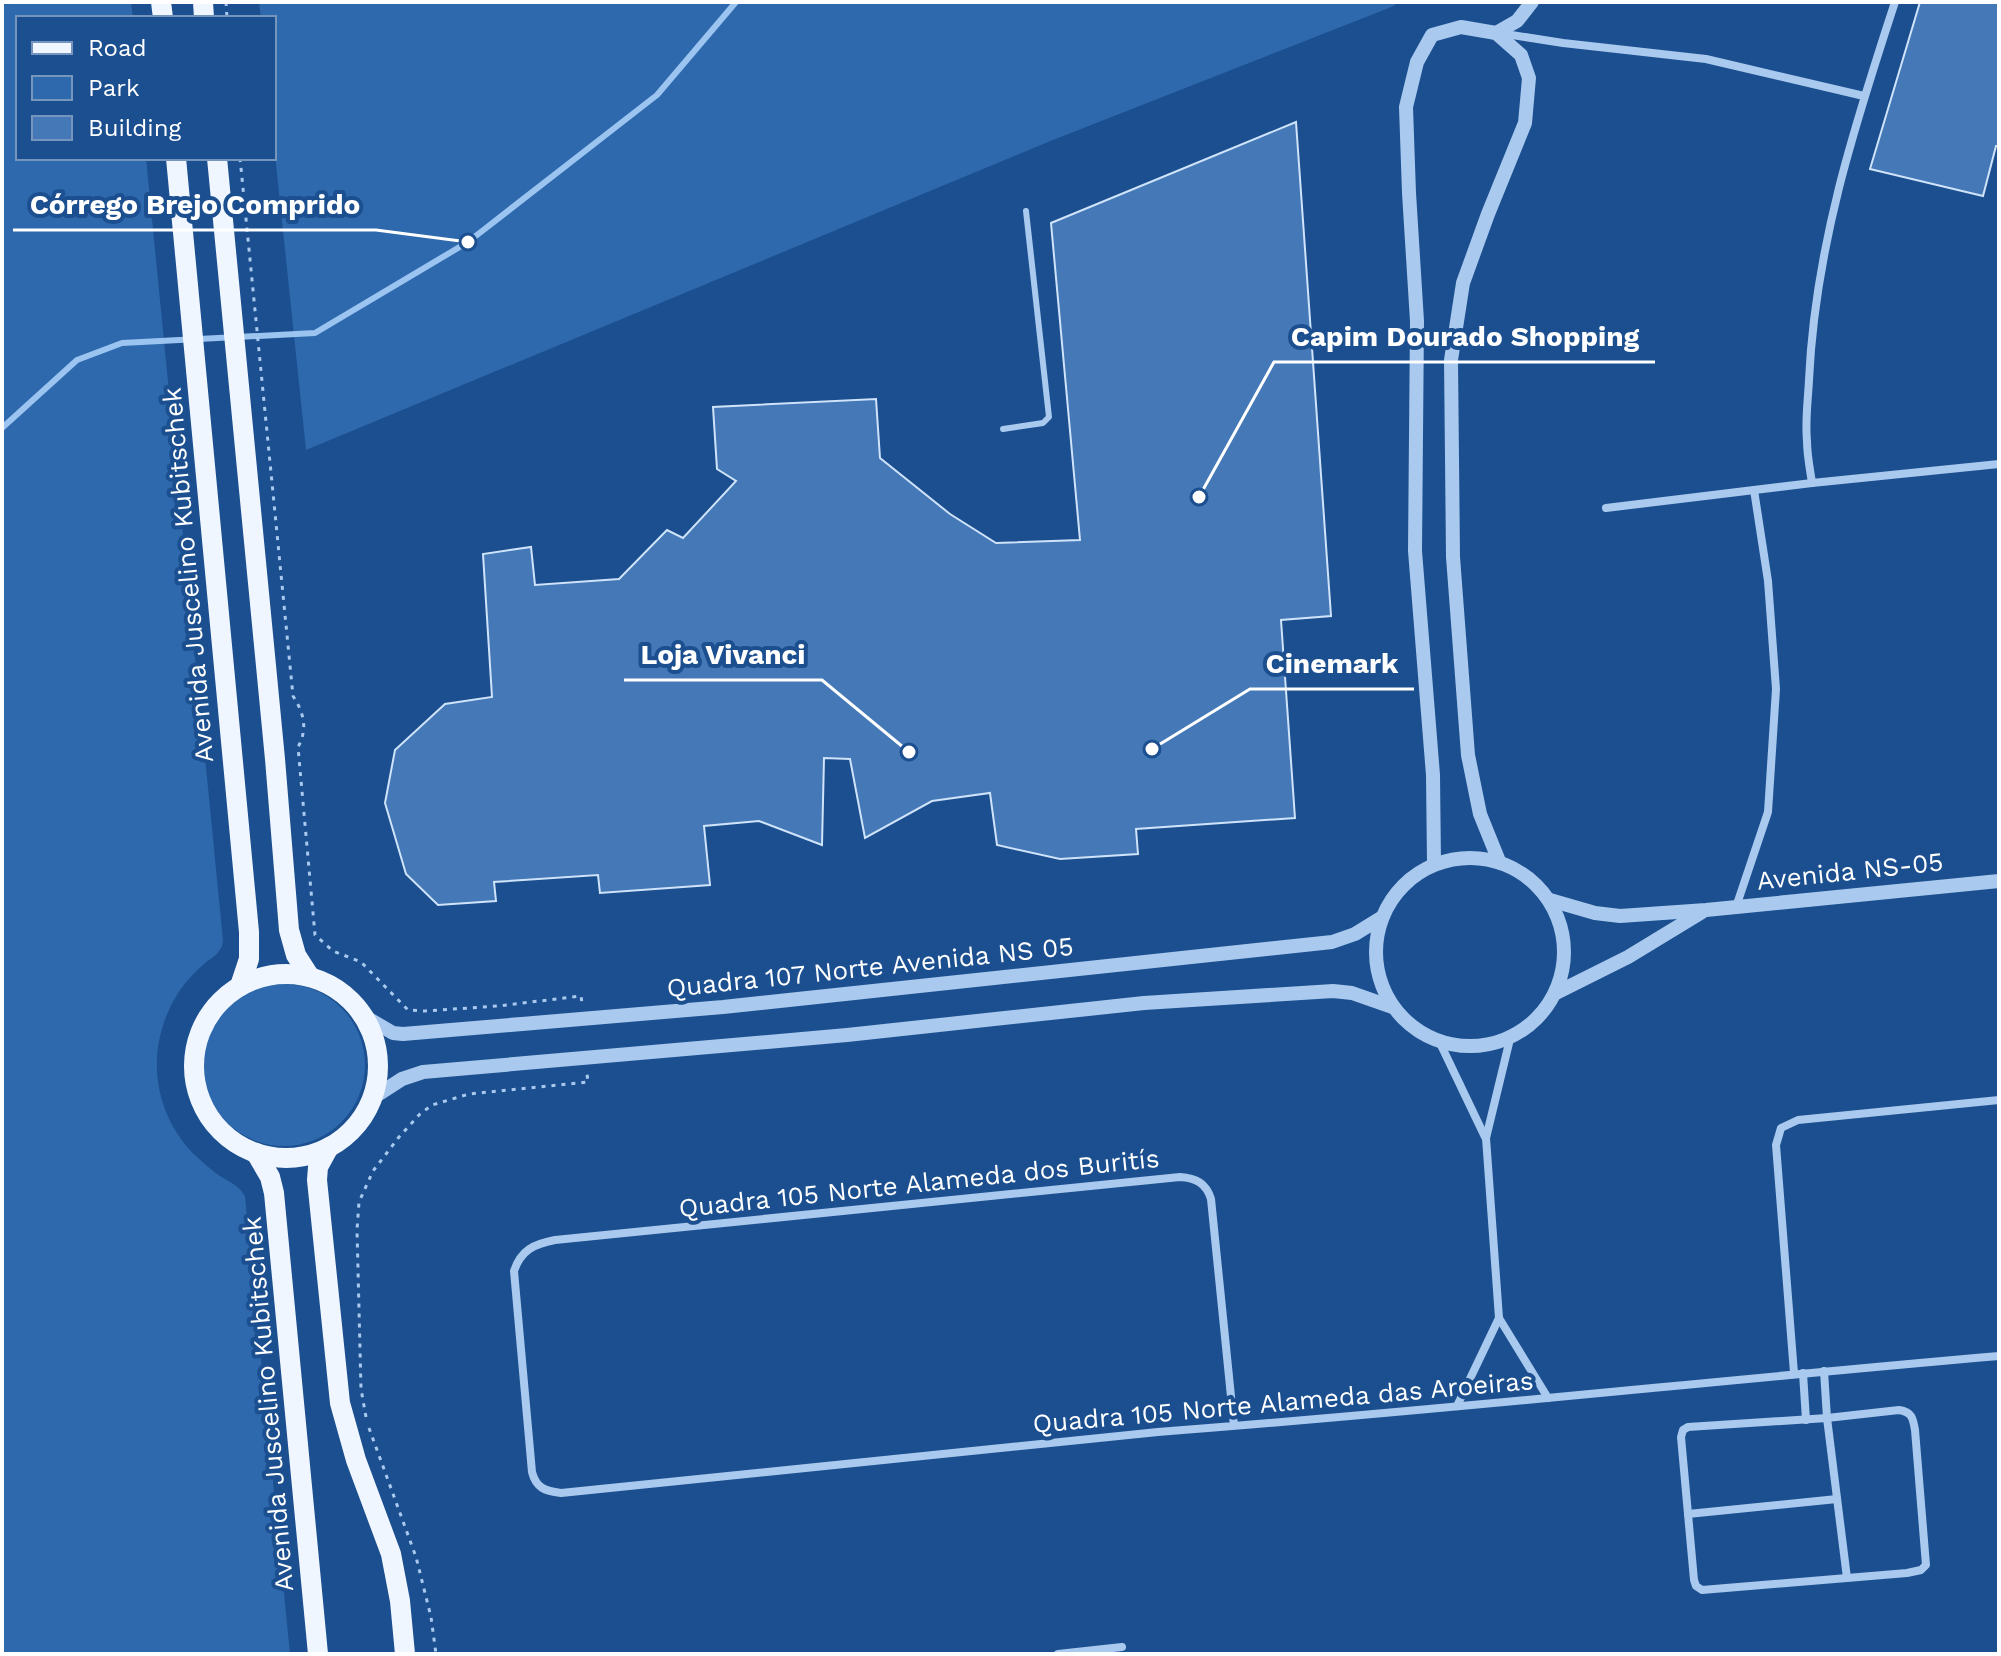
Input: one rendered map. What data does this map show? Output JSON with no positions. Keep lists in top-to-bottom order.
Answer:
{
  "streets": {
    "main road": ["Avenida Juscelino Kubitschek"],
    "street": [
      "Avenida NS-05",
      "Quadra 107 Norte Avenida NS 05",
      "Quadra 105 Norte Alameda dos Buritís",
      "Quadra 105 Norte Alameda das Aroeiras"
    ]
  },
  "crossings": [
    ["Avenida Juscelino Kubitschek", "Quadra 107 Norte Avenida NS 05"],
    ["Quadra 105 Norte Alameda dos Buritís", "Quadra 105 Norte Alameda das Aroeiras"]
  ],
  "places": [
    "Córrego Brejo Comprido",
    "Capim Dourado Shopping",
    "Cinemark",
    "Loja Vivanci"
  ],
  "legend": ["Road", "Park", "Building"]
}
